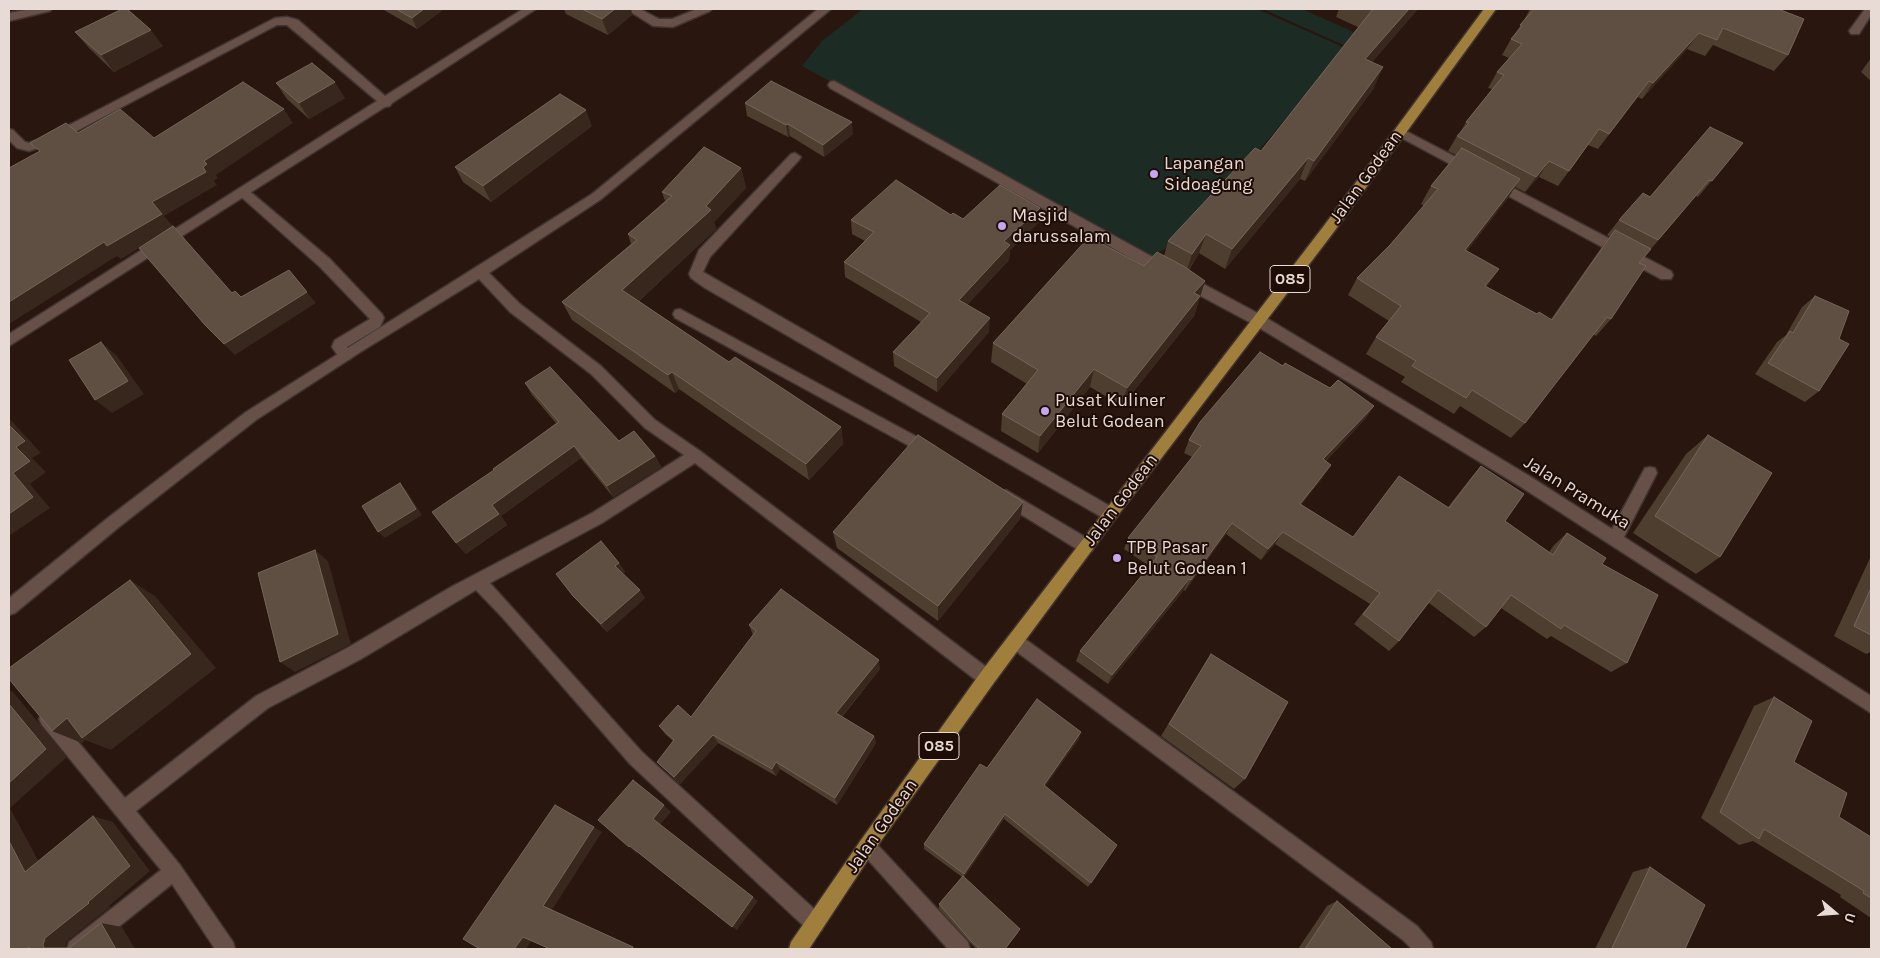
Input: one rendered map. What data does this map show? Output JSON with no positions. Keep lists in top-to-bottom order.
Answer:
{
  "streets": {
    "main road": ["Jalan Godean", "085"],
    "street": ["Jalan Pramuka"]
  },
  "crossings": [
    ["Jalan Godean", "Jalan Pramuka"]
  ],
  "places": [
    "Lapangan Sidoagung",
    "Masjid darussalam",
    "Pusat Kuliner Belut Godean",
    "TPB Pasar Belut Godean 1"
  ],
  "north": "right"
}
